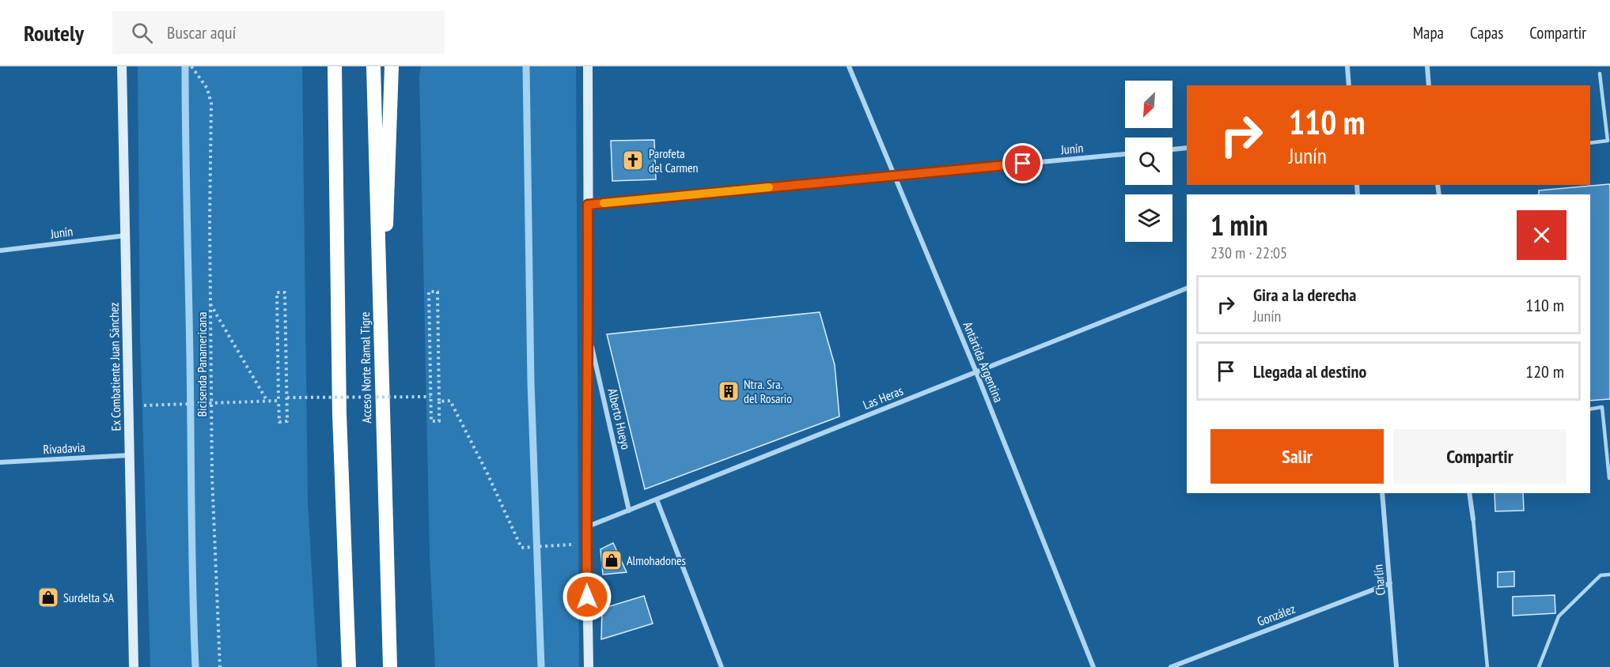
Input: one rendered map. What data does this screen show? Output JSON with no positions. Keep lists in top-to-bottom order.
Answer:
{
  "streets": {
    "highway": ["Acceso Norte Ramal Tigre"],
    "street": [
      "Junín",
      "Antártida Argentina",
      "Ex Combatiente Juan Sánchez",
      "Las Heras",
      "Alberto Hueyo",
      "Rivadavia",
      "Charlín",
      "González"
    ],
    "path": ["Bicisenda Panamericana"]
  },
  "crossings": [
    ["Junín", "Antártida Argentina"],
    ["Junín", "Ex Combatiente Juan Sánchez"],
    ["Antártida Argentina", "Las Heras"],
    ["Ex Combatiente Juan Sánchez", "Rivadavia"],
    ["Las Heras", "Alberto Hueyo"],
    ["Charlín", "González"]
  ],
  "places": {
    "church": ["Parofeta del Carmen"],
    "building": ["Ntra. Sra. del Rosario"],
    "shop": ["Almohadones", "Surdelta SA"]
  },
  "north": "bottom left",
  "page": {
    "header": "Routely",
    "search": "Buscar aquí",
    "nav": ["Mapa", "Capas", "Compartir"],
    "turn": ["110 m", "Junín"],
    "heading": ["1 min", "230 m · 22:05"],
    "list": [
      {
        "name": "Gira a la derecha",
        "note": "Junín",
        "value": "110 m"
      },
      {
        "name": "Llegada al destino",
        "value": "120 m"
      }
    ],
    "buttons": ["Salir", "Compartir"]
  }
}
